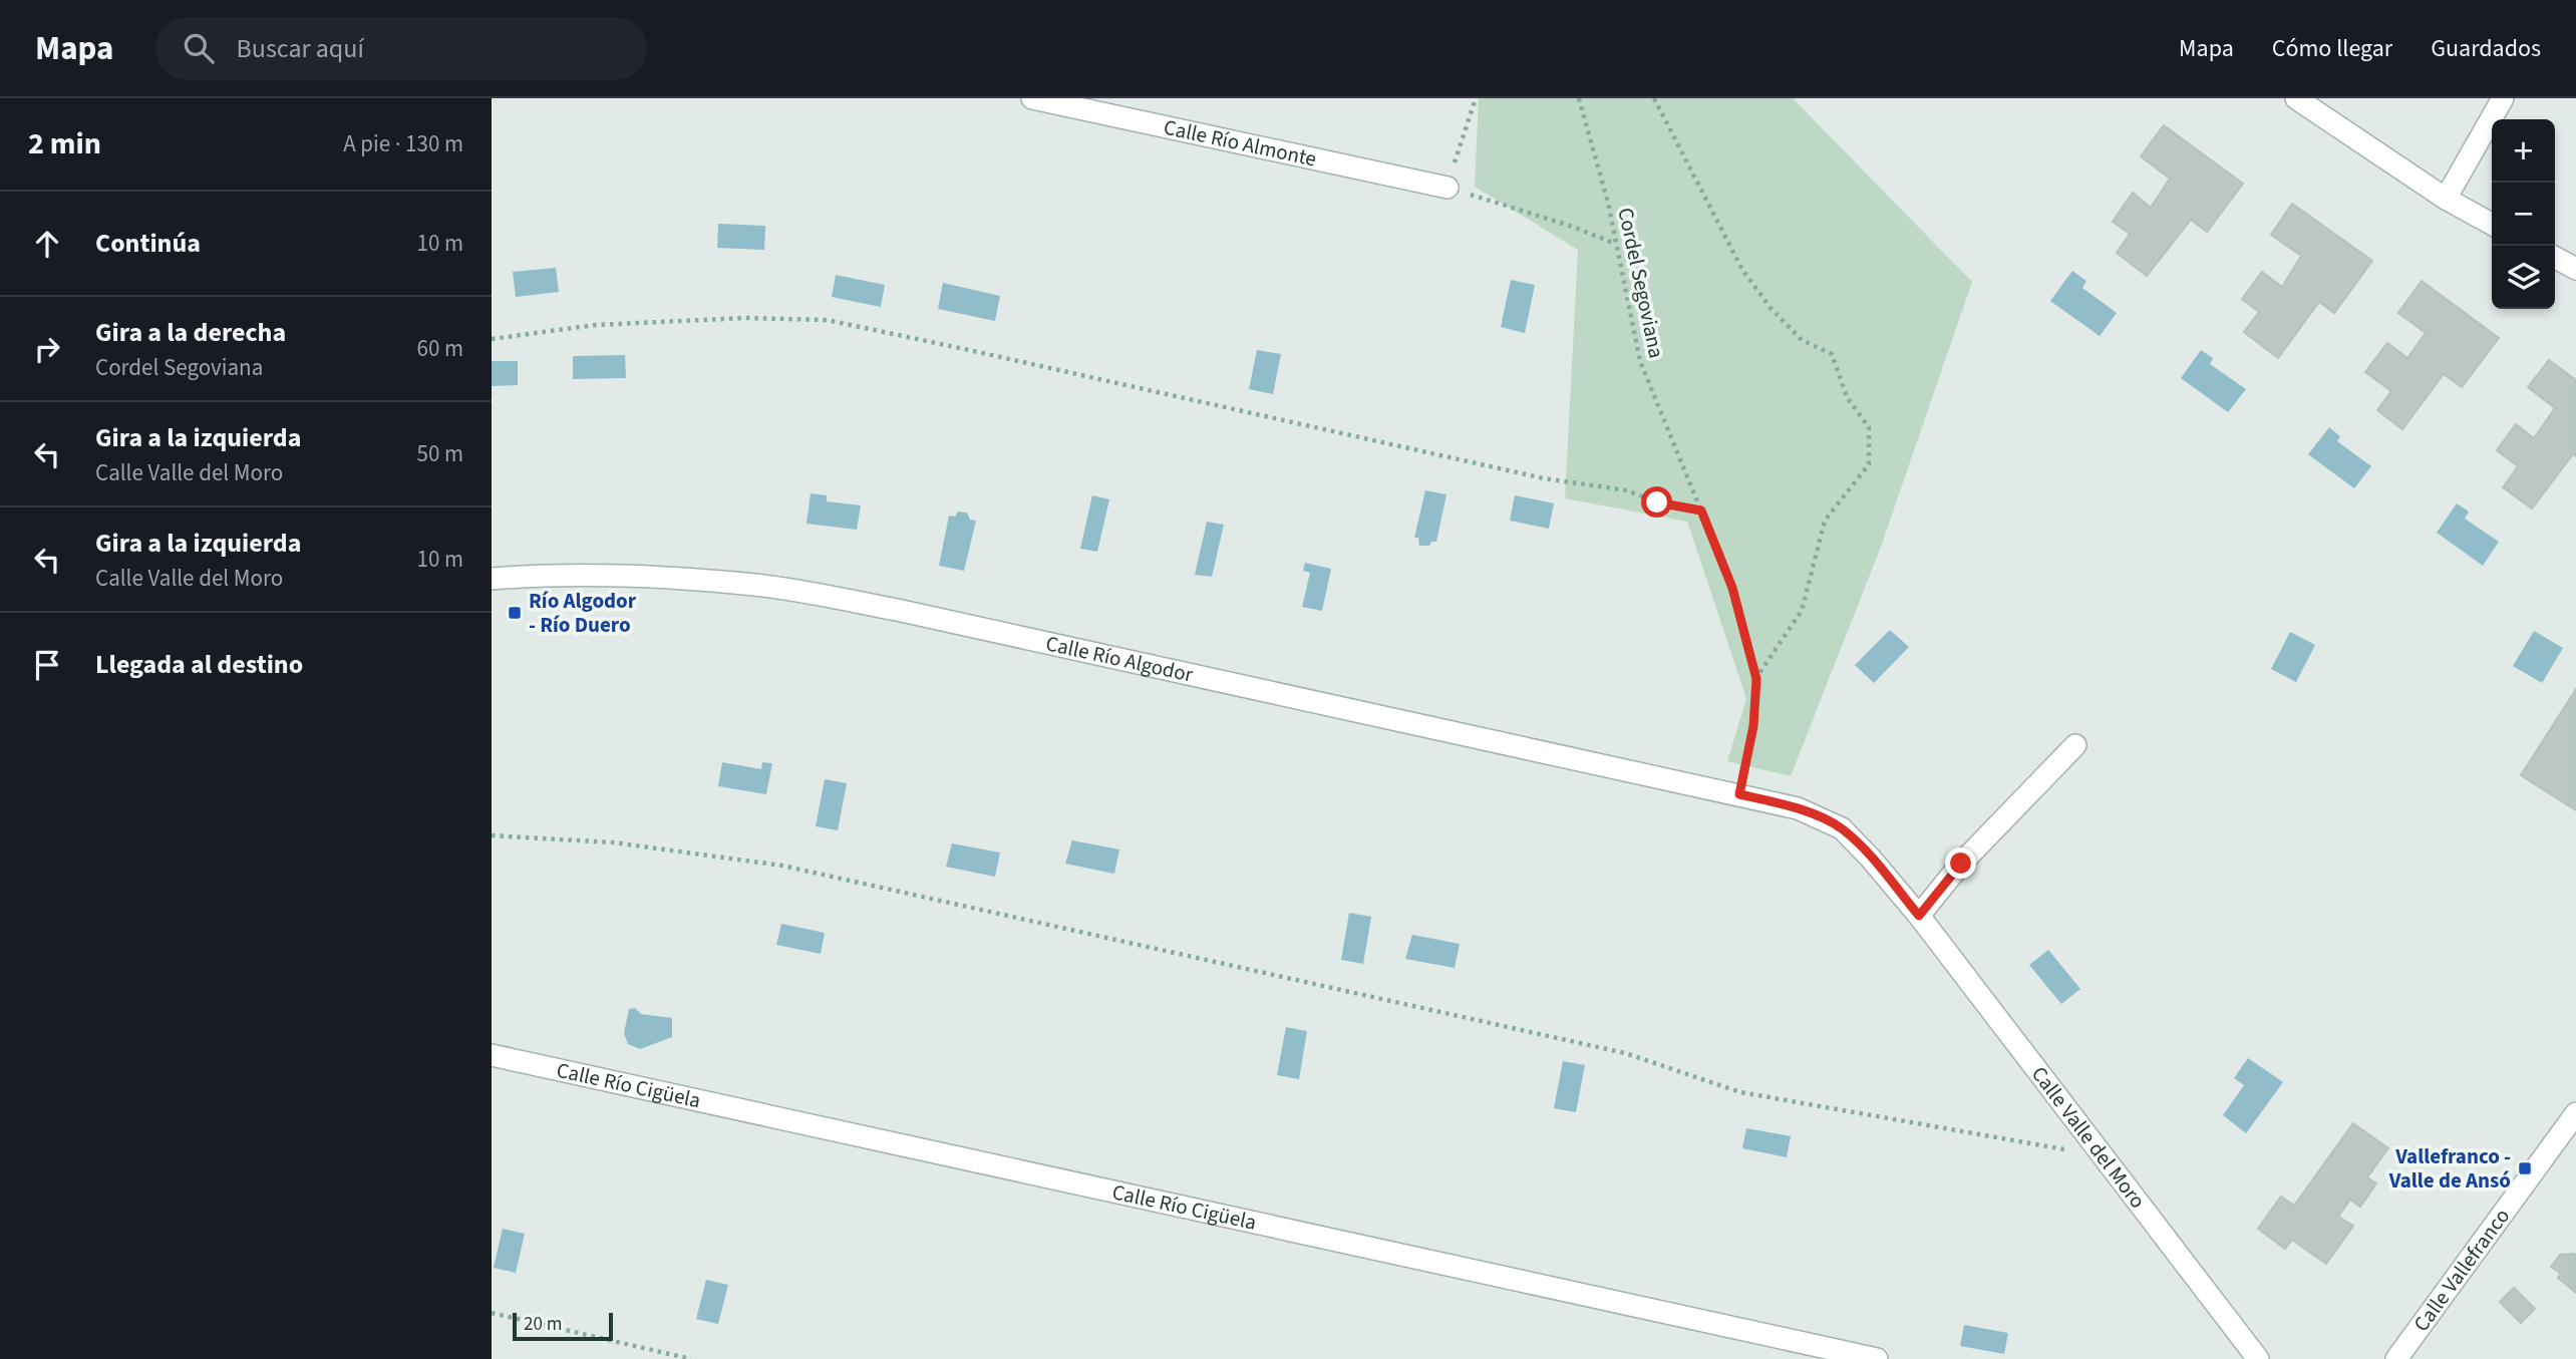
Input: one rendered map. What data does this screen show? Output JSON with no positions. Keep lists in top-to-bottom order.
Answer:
{
  "streets": {
    "street": [
      "Calle Río Almonte",
      "Calle Río Algodor",
      "Calle Río Cigüela",
      "Calle Valle del Moro",
      "Calle Vallefranco"
    ],
    "path": ["Cordel Segoviana"]
  },
  "crossings": [
    ["Cordel Segoviana", "Calle Río Algodor"],
    ["Cordel Segoviana", "Calle Valle del Moro"],
    ["Calle Río Algodor", "Calle Valle del Moro"]
  ],
  "places": {
    "transit": ["Río Algodor - Río Duero", "Vallefranco - Valle de Ansó"]
  },
  "scale_bar": "20 m",
  "page": {
    "header": "Mapa",
    "search": "Buscar aquí",
    "nav": ["Mapa", "Cómo llegar", "Guardados"],
    "heading": ["2 min", "A pie · 130 m"],
    "map_buttons": ["+", "−"],
    "list": [
      ["Continúa", "10 m"],
      ["Gira a la derecha", "Cordel Segoviana", "60 m"],
      ["Gira a la izquierda", "Calle Valle del Moro", "50 m"],
      ["Gira a la izquierda", "Calle Valle del Moro", "10 m"],
      "Llegada al destino"
    ],
    "scale": "20 m"
  }
}
